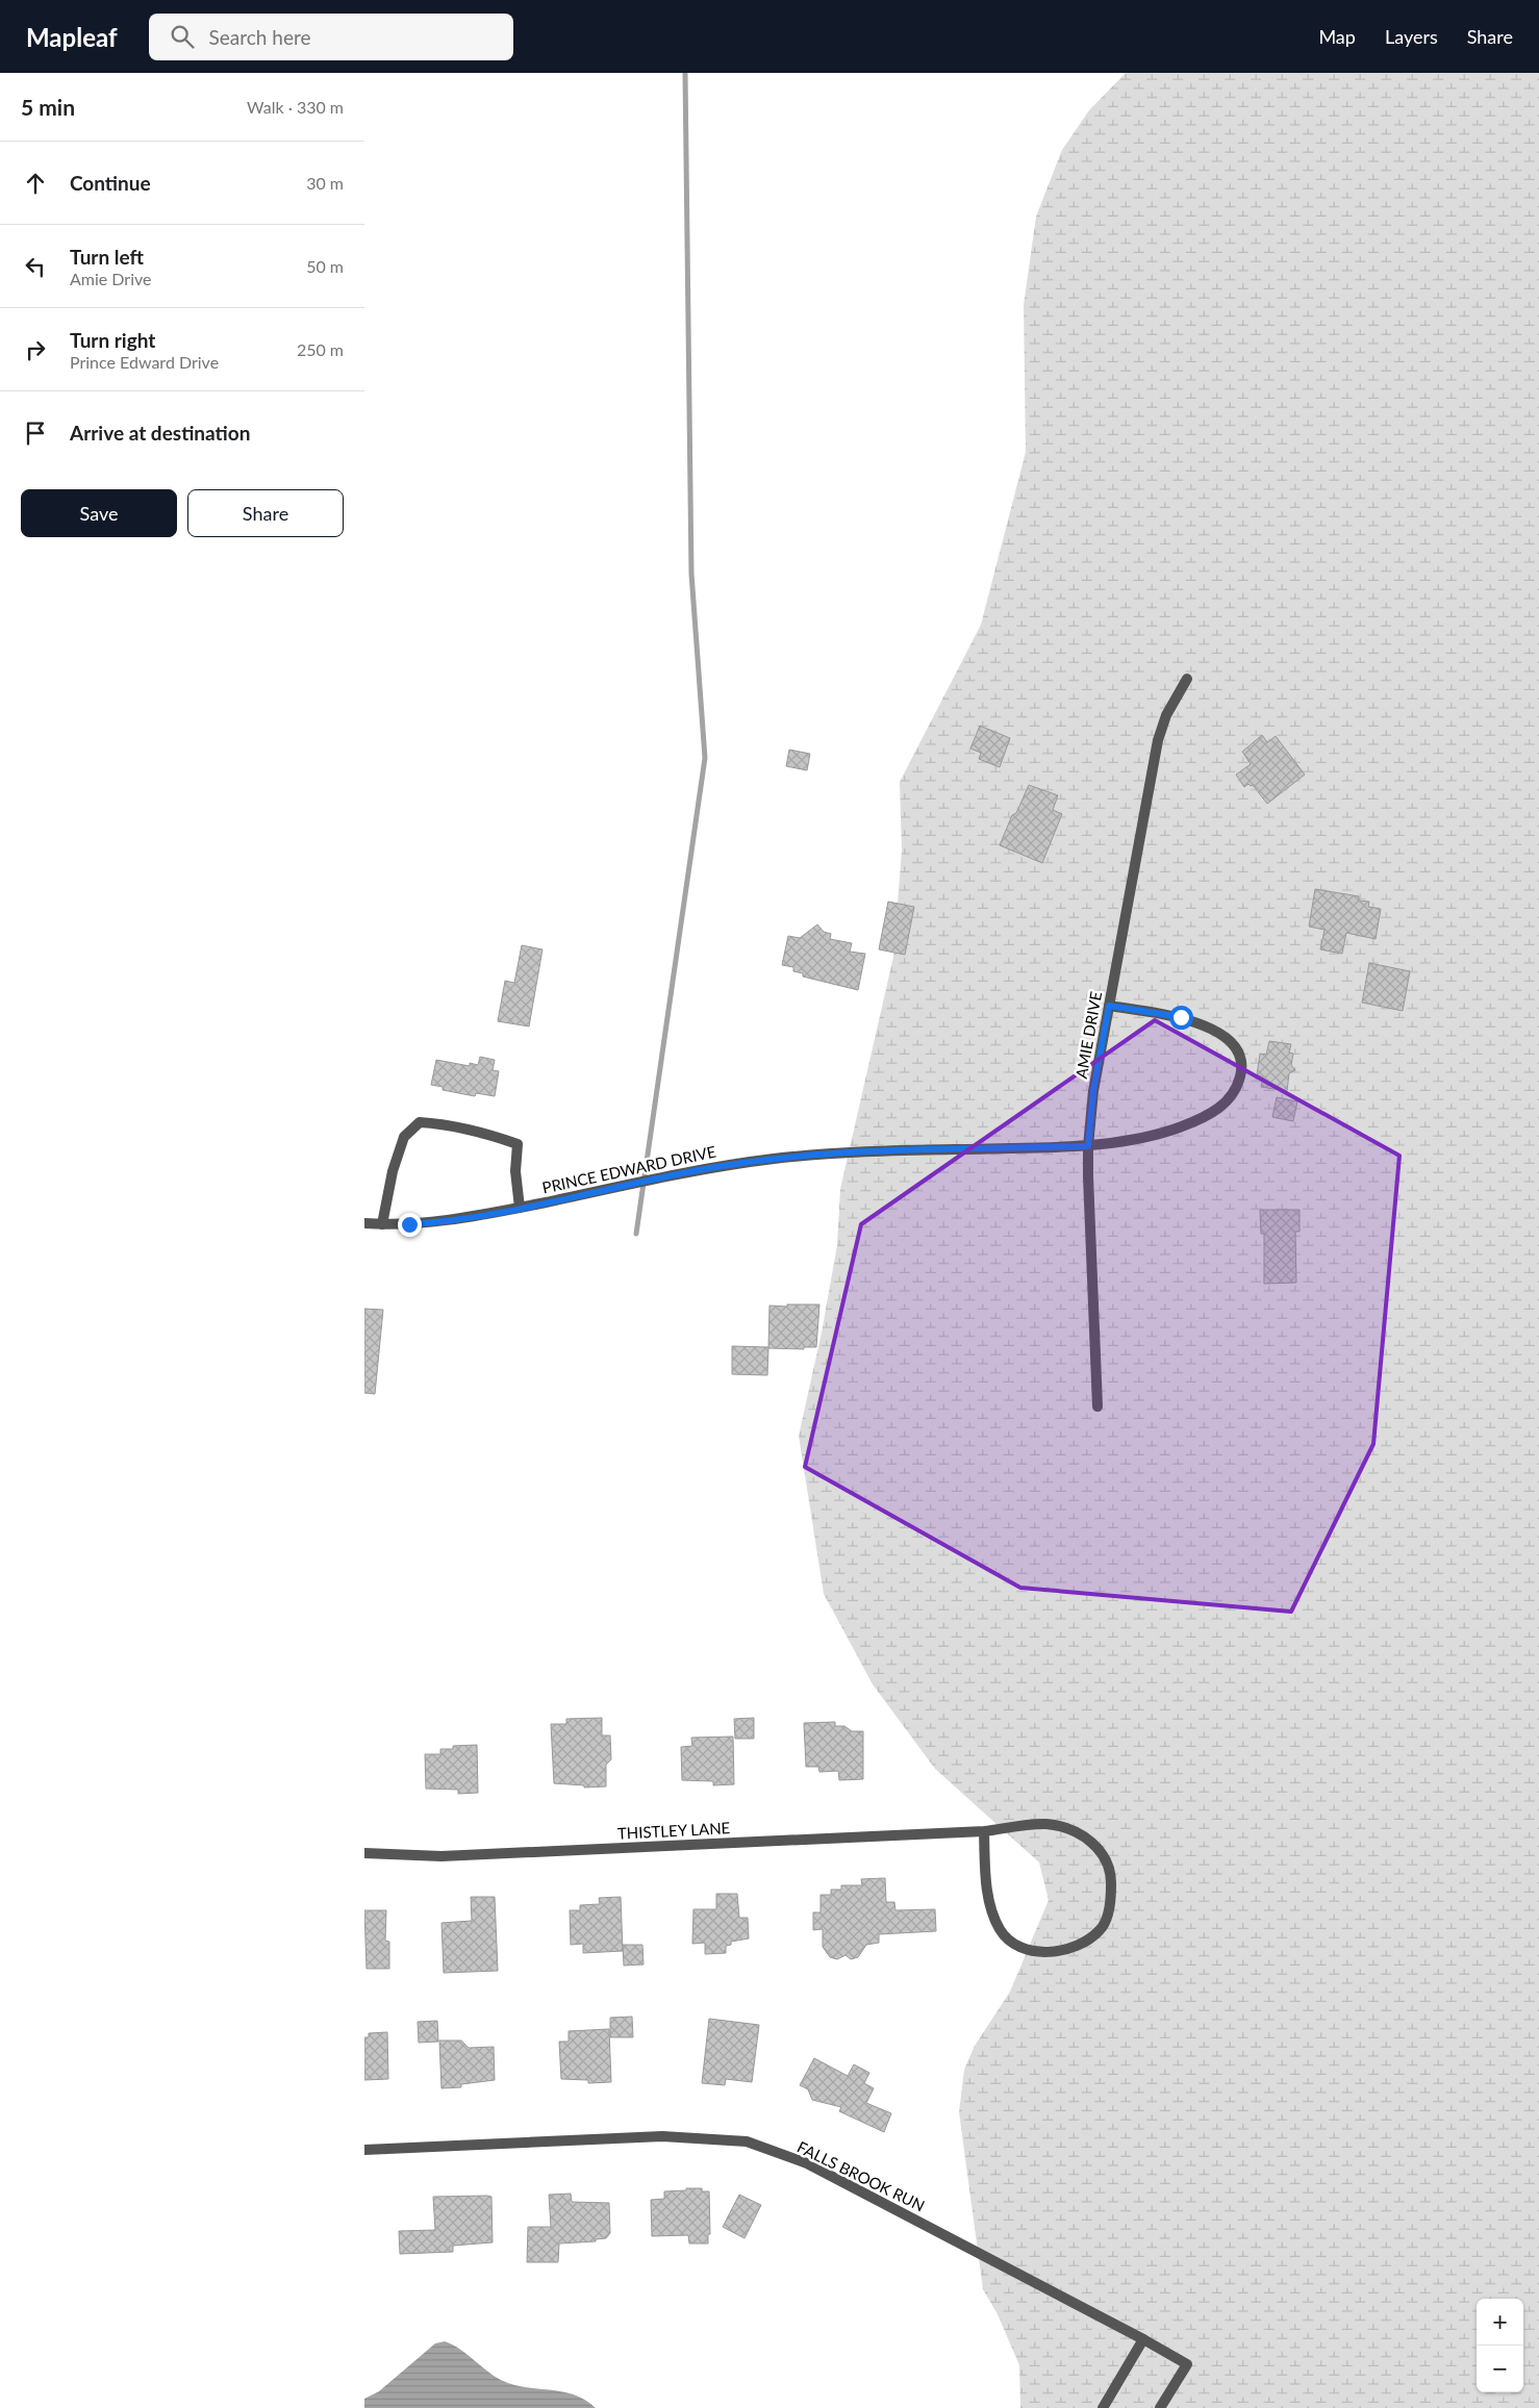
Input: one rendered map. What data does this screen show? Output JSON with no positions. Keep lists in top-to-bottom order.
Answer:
{
  "streets": {
    "street": [
      "AMIE DRIVE",
      "PRINCE EDWARD DRIVE",
      "THISTLEY LANE",
      "FALLS BROOK RUN"
    ]
  },
  "crossings": [
    ["AMIE DRIVE", "PRINCE EDWARD DRIVE"]
  ],
  "page": {
    "header": "Mapleaf",
    "search": "Search here",
    "nav": ["Map", "Layers", "Share"],
    "heading": ["5 min", "Walk · 330 m"],
    "list": [
      ["Continue", "30 m"],
      ["Turn left", "Amie Drive", "50 m"],
      ["Turn right", "Prince Edward Drive", "250 m"],
      "Arrive at destination"
    ],
    "buttons": ["Save", "Share"],
    "map_buttons": ["+", "−"]
  }
}
